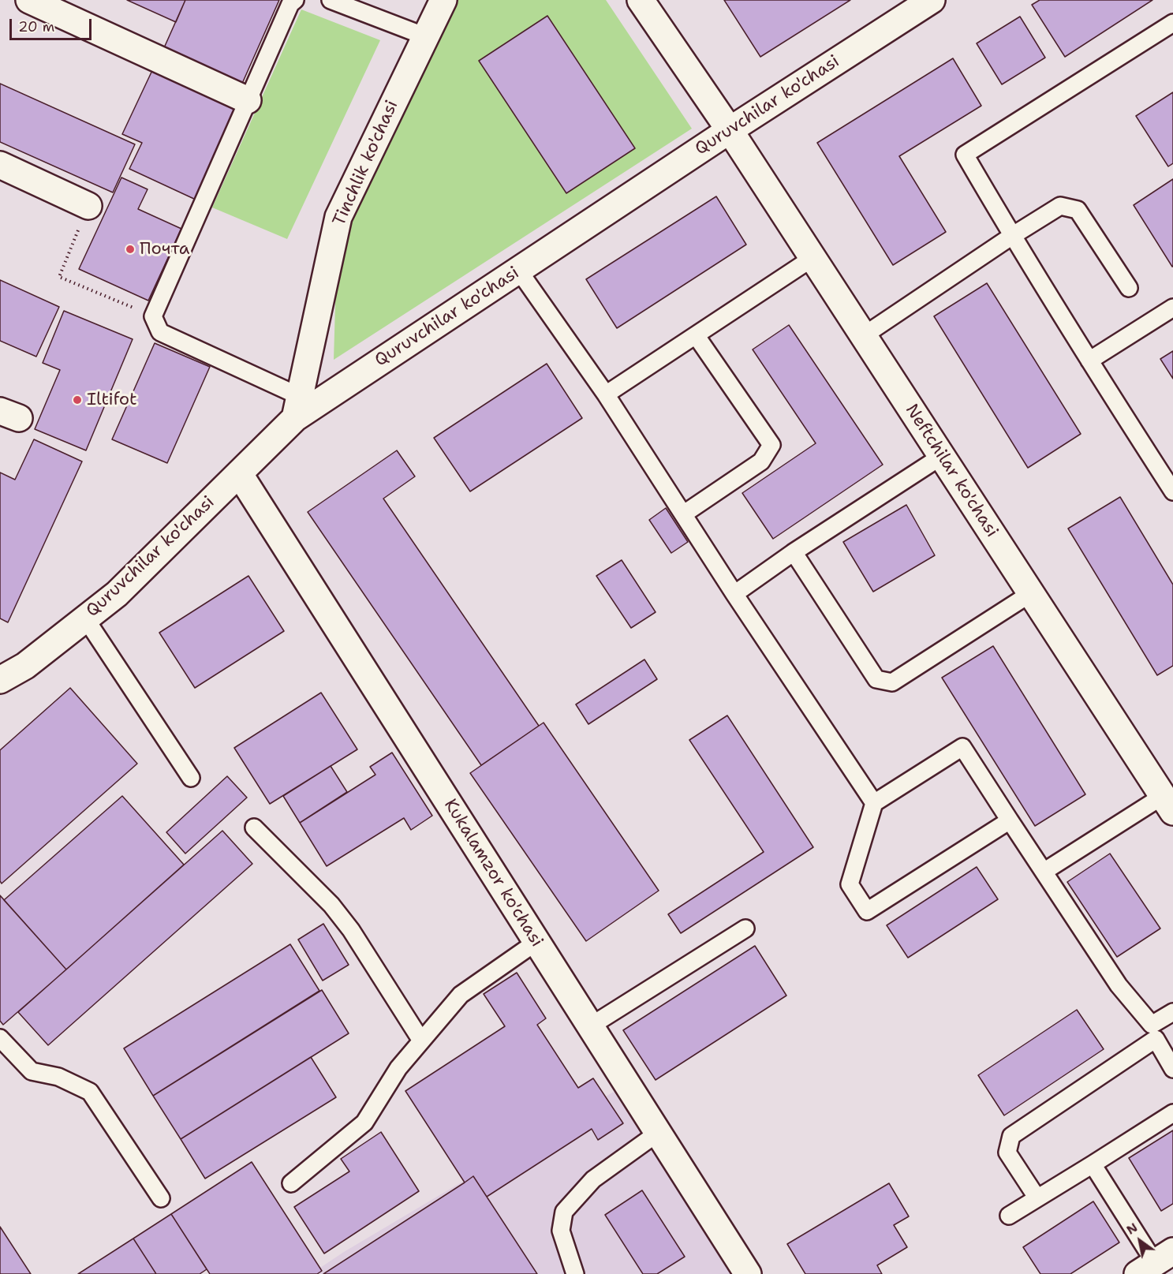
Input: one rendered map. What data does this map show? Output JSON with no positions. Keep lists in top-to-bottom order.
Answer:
{
  "streets": {
    "street": [
      "Quruvchilar ko'chasi",
      "Tinchlik ko'chasi",
      "Neftchilar ko'chasi",
      "Kukalamzor ko'chasi"
    ]
  },
  "crossings": [
    ["Quruvchilar ko'chasi", "Tinchlik ko'chasi"],
    ["Quruvchilar ko'chasi", "Neftchilar ko'chasi"],
    ["Quruvchilar ko'chasi", "Kukalamzor ko'chasi"]
  ],
  "places": ["Почта", "Iltifot"],
  "scale_bar": "20 m",
  "north": "top left"
}
